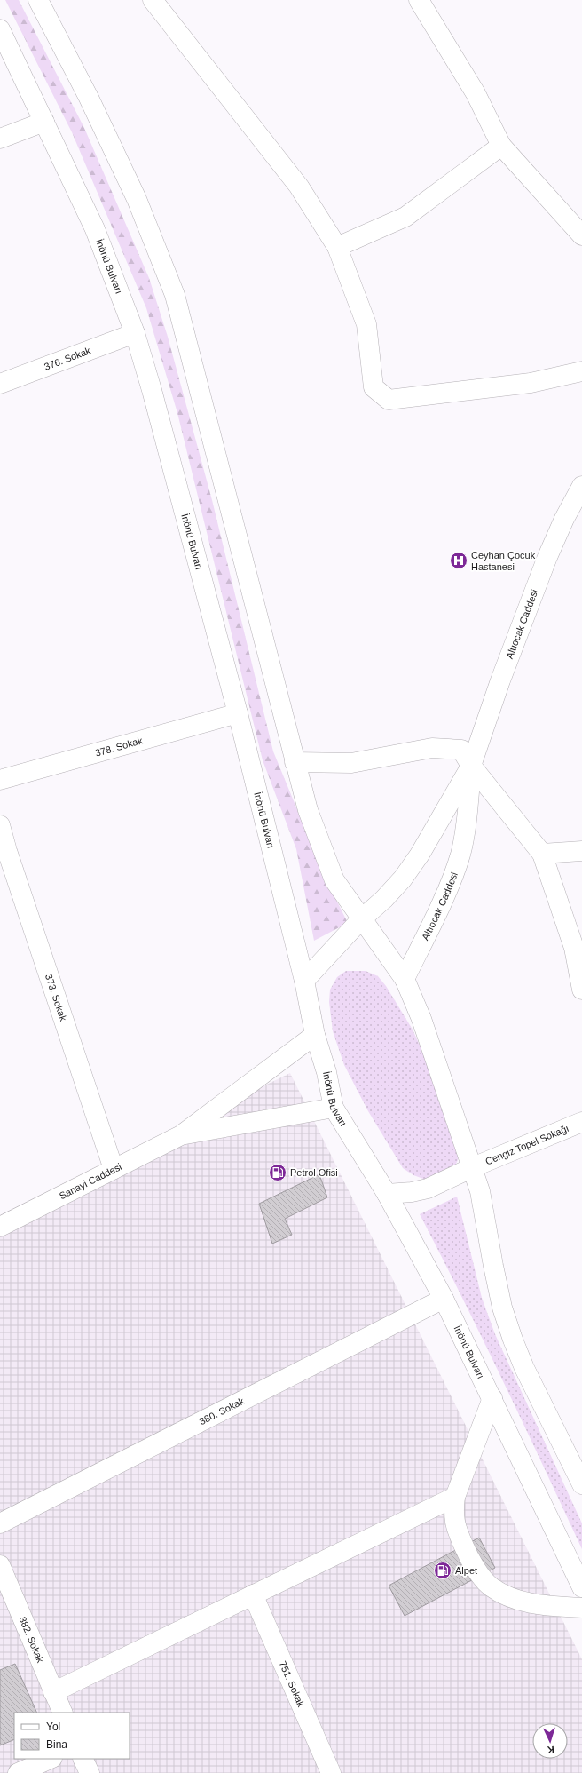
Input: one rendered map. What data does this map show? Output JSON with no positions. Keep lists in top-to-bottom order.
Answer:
{
  "streets": {
    "street": [
      "İnönü Bulvarı",
      "376. Sokak",
      "Altıocak Caddesi",
      "378. Sokak",
      "373. Sokak",
      "Cengiz Topel Sokağı",
      "Sanayi Caddesi",
      "380. Sokak",
      "382. Sokak",
      "751. Sokak"
    ]
  },
  "crossings": [
    ["İnönü Bulvarı", "376. Sokak"],
    ["İnönü Bulvarı", "Altıocak Caddesi"],
    ["İnönü Bulvarı", "378. Sokak"],
    ["İnönü Bulvarı", "Cengiz Topel Sokağı"],
    ["İnönü Bulvarı", "Sanayi Caddesi"],
    ["İnönü Bulvarı", "380. Sokak"],
    ["373. Sokak", "Sanayi Caddesi"]
  ],
  "places": {
    "hospital": ["Ceyhan Çocuk Hastanesi"],
    "fuel station": ["Petrol Ofisi", "Alpet"]
  },
  "legend": ["Yol", "Bina"],
  "north": "bottom"
}
